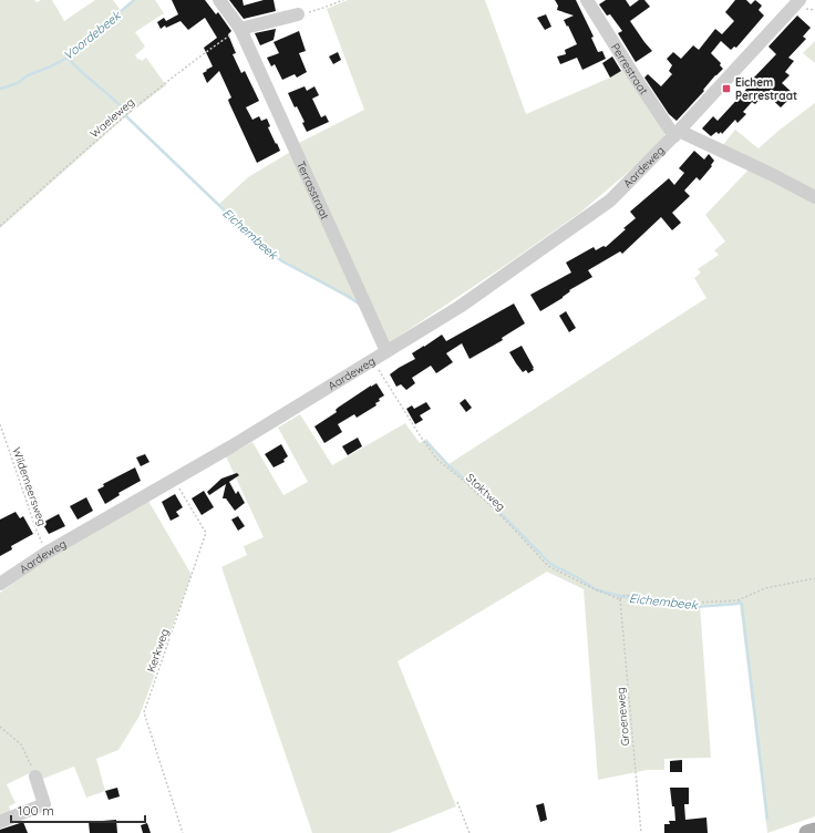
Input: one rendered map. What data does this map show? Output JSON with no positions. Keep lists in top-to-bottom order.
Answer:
{
  "streets": {
    "street": ["Perrestraat", "Aardeweg", "Terrasstraat"],
    "path": [
      "Waeleweg",
      "Wildemeersweg",
      "Stoktweg",
      "Kerkweg",
      "Groeneweg"
    ]
  },
  "crossings": [
    ["Perrestraat", "Aardeweg"],
    ["Waeleweg", "Terrasstraat"],
    ["Aardeweg", "Terrasstraat"],
    ["Aardeweg", "Wildemeersweg"],
    ["Aardeweg", "Stoktweg"],
    ["Aardeweg", "Kerkweg"],
    ["Stoktweg", "Groeneweg"]
  ],
  "water": ["Voordebeek", "Eichembeek"],
  "places": {
    "transit": ["Eichem Perrestraat"]
  },
  "scale_bar": "100 m"
}
